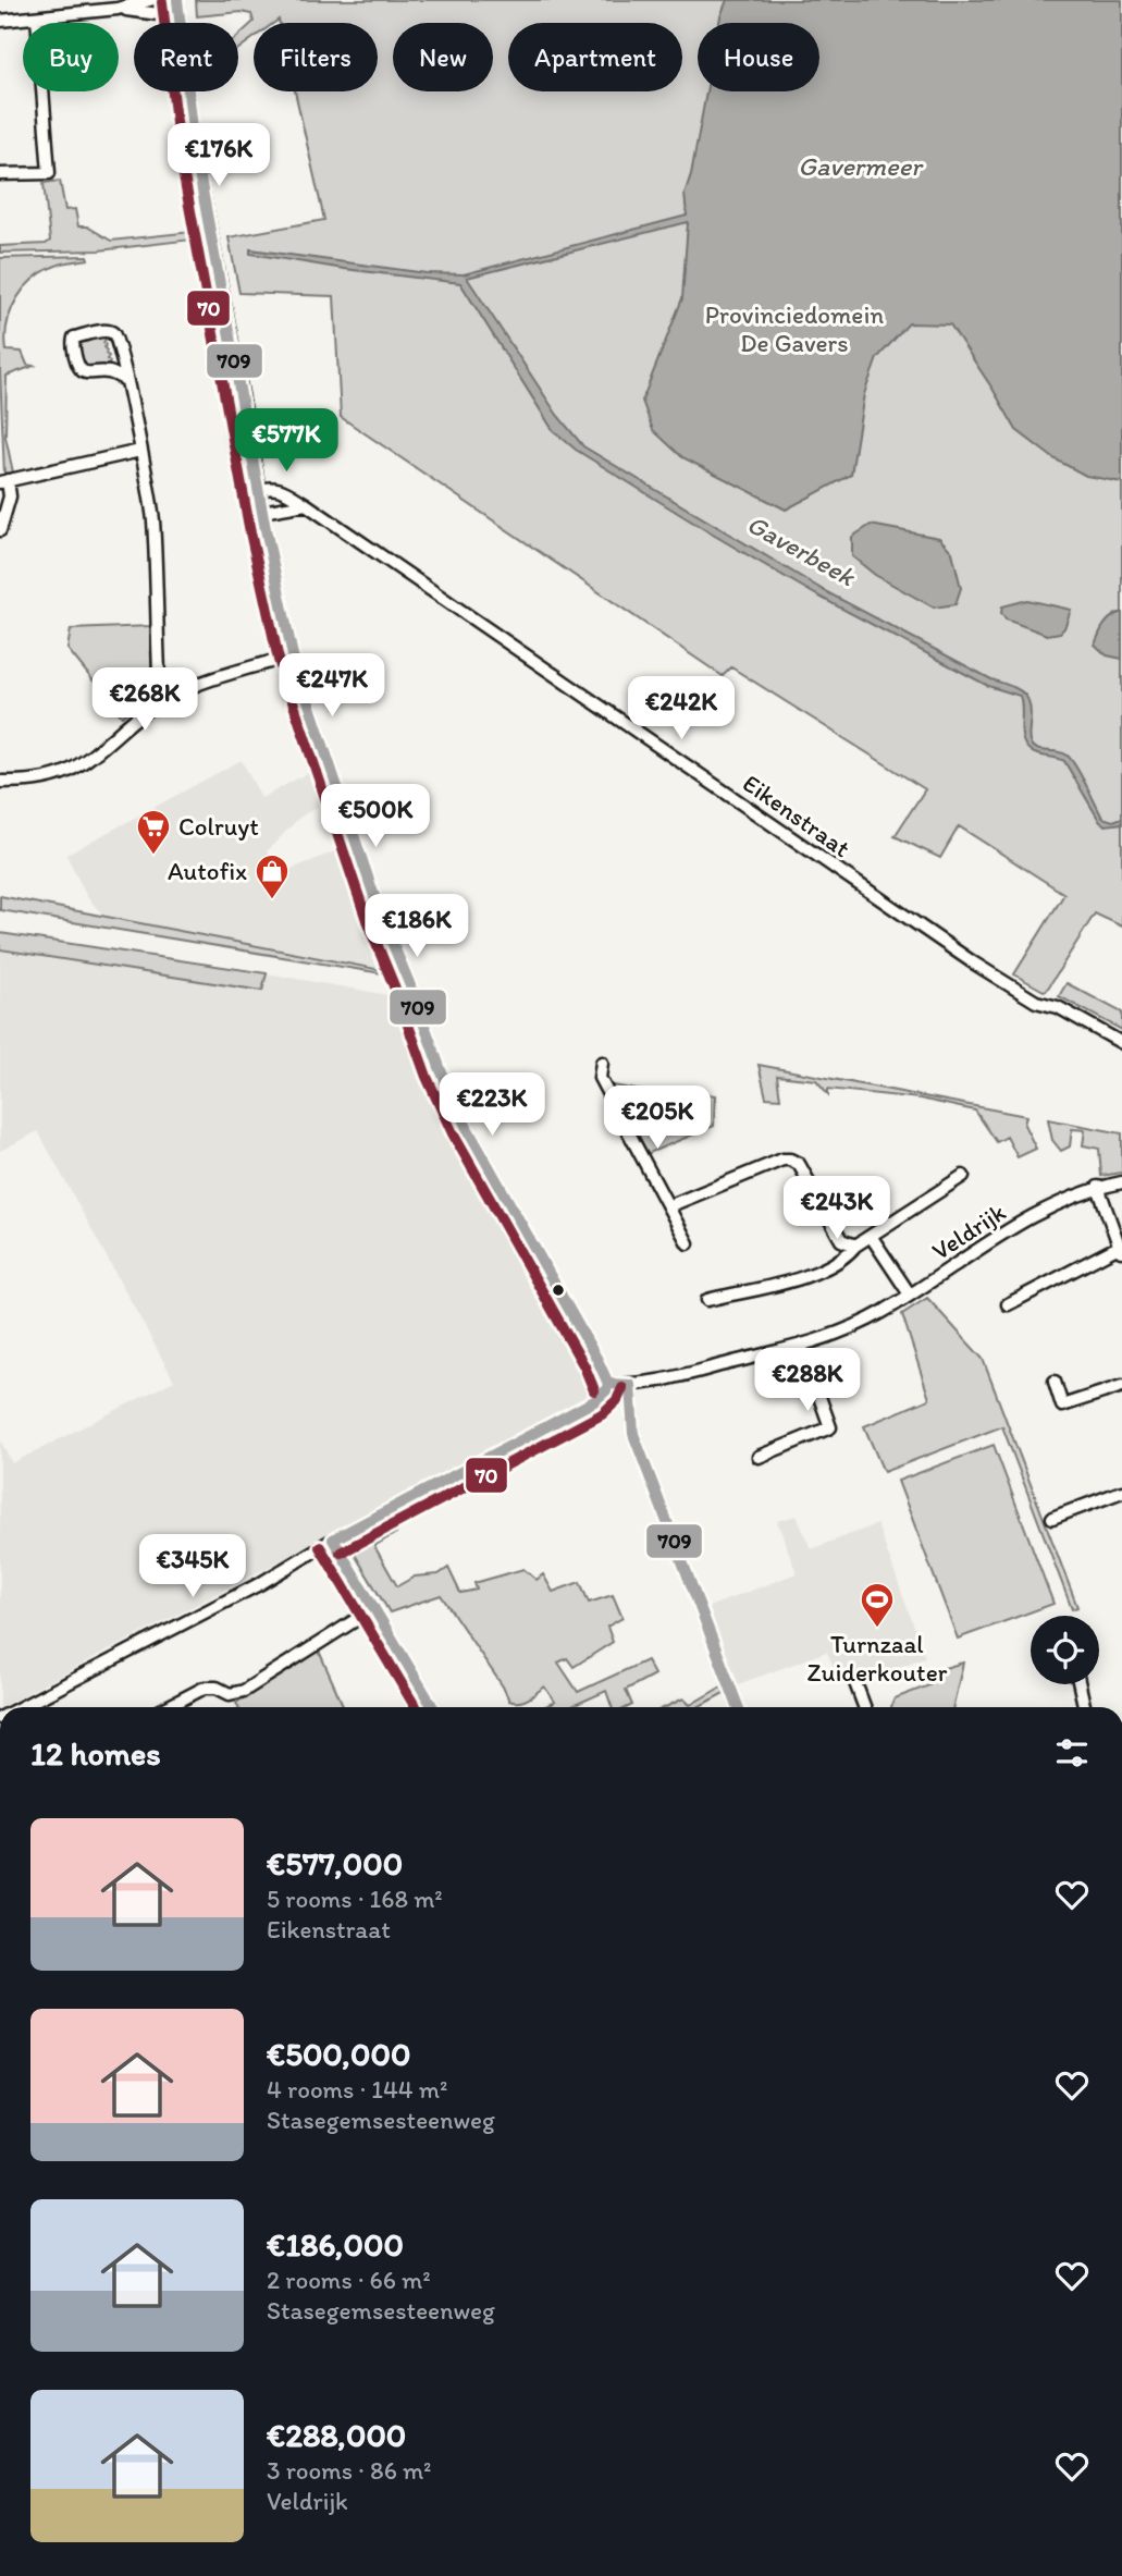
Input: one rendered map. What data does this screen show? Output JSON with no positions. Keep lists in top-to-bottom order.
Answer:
{
  "streets": {
    "street": ["Eikenstraat", "Veldrijk"]
  },
  "water": ["Gavermeer", "Gaverbeek"],
  "parks": ["Provinciedomein De Gavers"],
  "places": {
    "supermarket": ["Colruyt"],
    "shop": ["Autofix"],
    "sports": ["Turnzaal Zuiderkouter"]
  },
  "lines": ["transit line 709", "transit line 70"],
  "page": {
    "chip": [
      "Buy",
      "Rent",
      "Filters",
      "New",
      "Apartment",
      "House"
    ],
    "price": [
      "€176K",
      "€577K",
      "€247K",
      "€268K",
      "€242K",
      "€500K",
      "€186K",
      "€223K",
      "€205K",
      "€243K",
      "€288K",
      "€345K"
    ],
    "heading": "12 homes",
    "list": [
      {
        "name": "€577,000",
        "note": "5 rooms · 168 m² · Eikenstraat"
      },
      {
        "name": "€500,000",
        "note": "4 rooms · 144 m² · Stasegemsesteenweg"
      },
      {
        "name": "€186,000",
        "note": "2 rooms · 66 m² · Stasegemsesteenweg"
      },
      {
        "name": "€288,000",
        "note": "3 rooms · 86 m² · Veldrijk"
      }
    ]
  }
}
